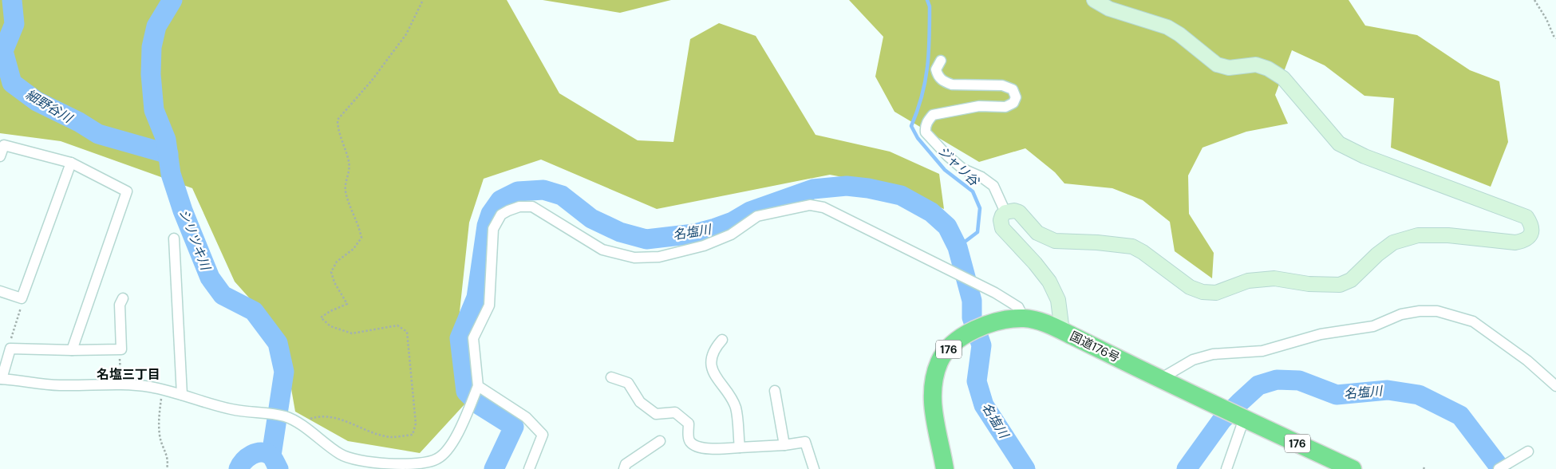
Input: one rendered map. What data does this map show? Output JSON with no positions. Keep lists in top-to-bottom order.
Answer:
{
  "streets": {
    "highway": ["国道176号", "176"]
  },
  "districts": ["名塩三丁目"],
  "water": [
    "細野谷川",
    "ジャリ谷",
    "名塩川",
    "シリツキ川"
  ]
}
